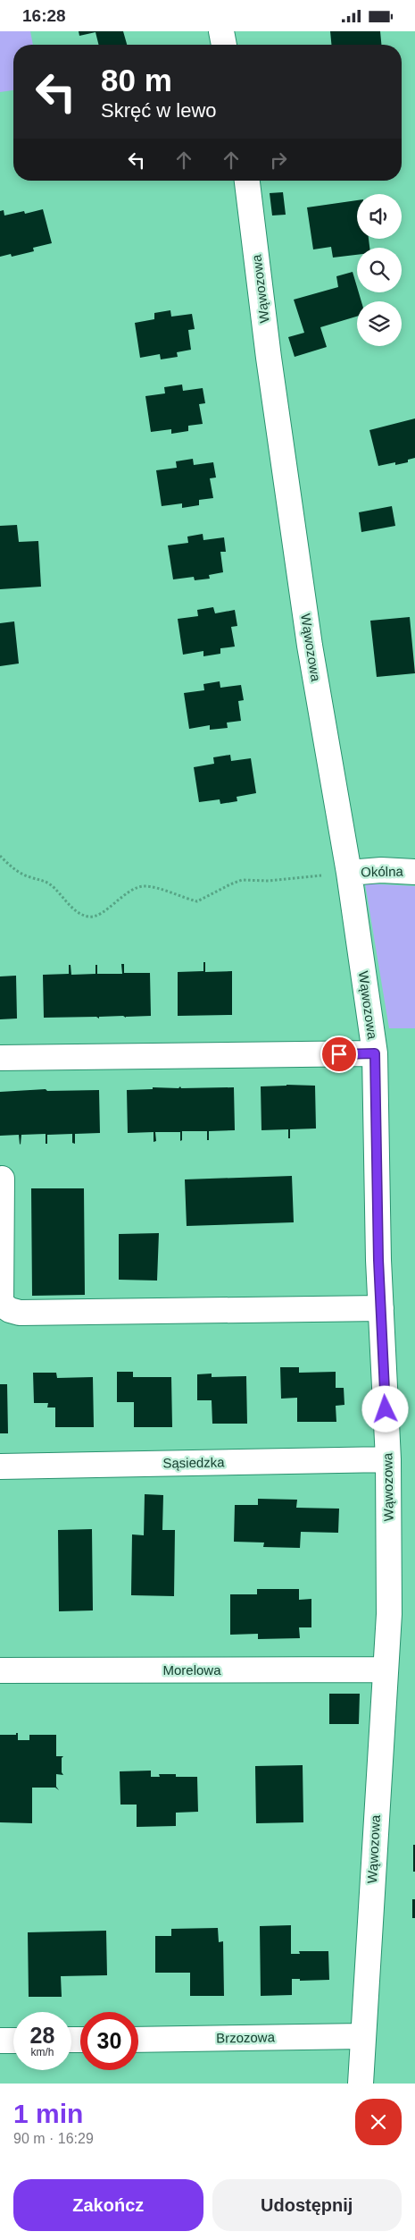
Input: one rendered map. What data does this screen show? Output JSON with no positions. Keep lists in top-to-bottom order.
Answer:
{
  "streets": {
    "street": [
      "Wąwozowa",
      "Okólna",
      "Sąsiedzka",
      "Morelowa",
      "Brzozowa"
    ]
  },
  "crossings": [
    ["Wąwozowa", "Okólna"],
    ["Wąwozowa", "Sąsiedzka"],
    ["Wąwozowa", "Morelowa"],
    ["Wąwozowa", "Brzozowa"]
  ],
  "page": {
    "status": "16:28",
    "turn": ["80 m", "Skręć w lewo"],
    "speed": "28 km/h",
    "limit": "30",
    "heading": ["1 min", "90 m · 16:29"],
    "buttons": ["Zakończ", "Udostępnij"]
  }
}
